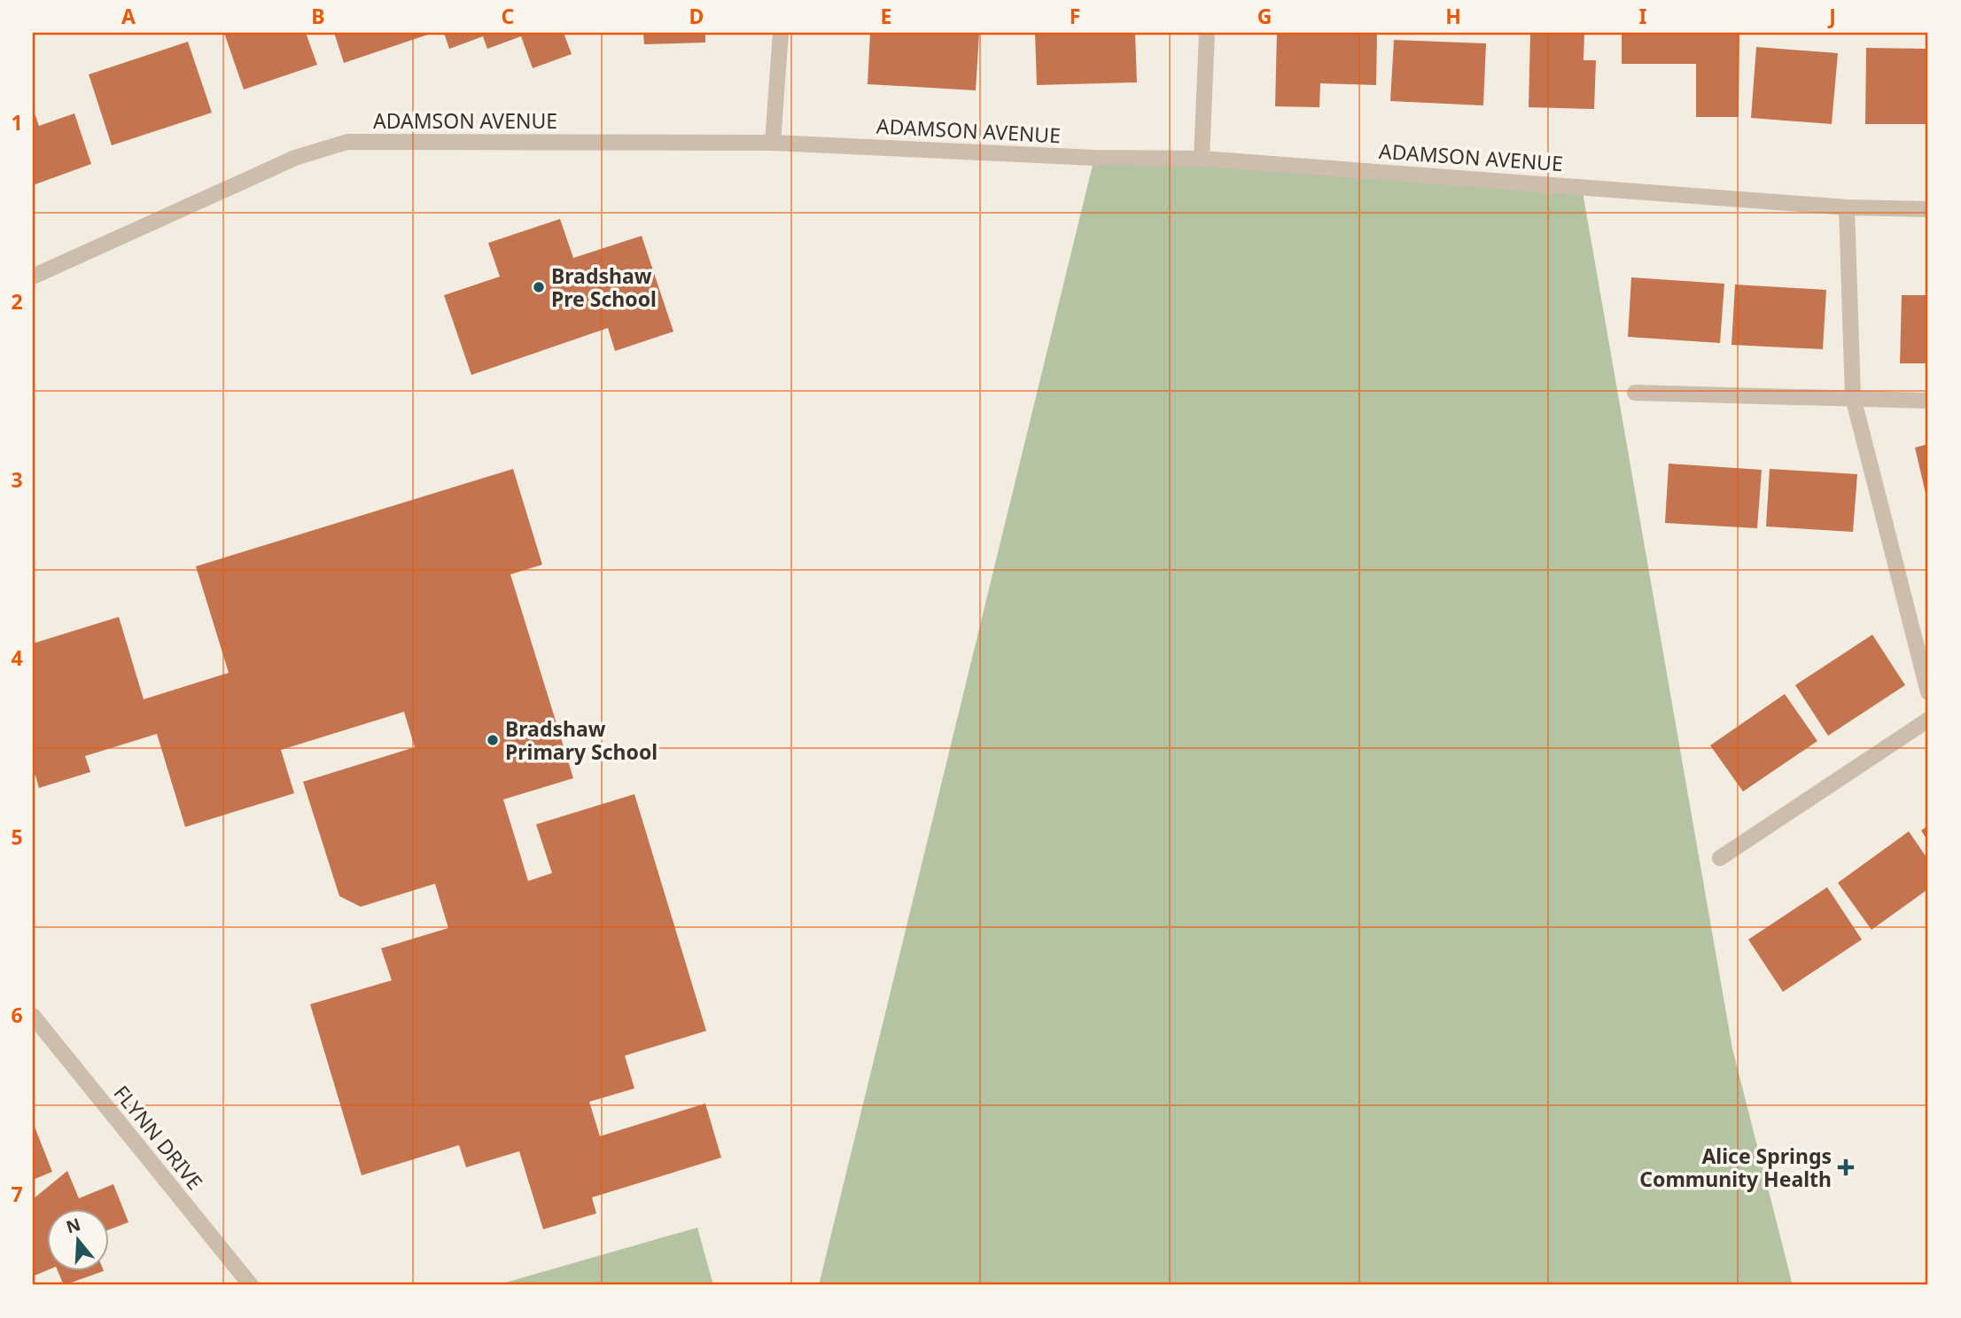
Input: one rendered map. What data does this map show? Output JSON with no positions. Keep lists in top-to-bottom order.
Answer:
{
  "streets": {
    "street": ["ADAMSON AVENUE", "FLYNN DRIVE"]
  },
  "places": {
    "other": ["Bradshaw Pre School", "Bradshaw Primary School"],
    "health": ["Alice Springs Community Health"]
  },
  "north": "top",
  "grid": {
    "columns": [
      "A",
      "B",
      "C",
      "D",
      "E",
      "F",
      "G",
      "H",
      "I",
      "J"
    ],
    "rows": [
      "1",
      "2",
      "3",
      "4",
      "5",
      "6",
      "7"
    ]
  }
}
